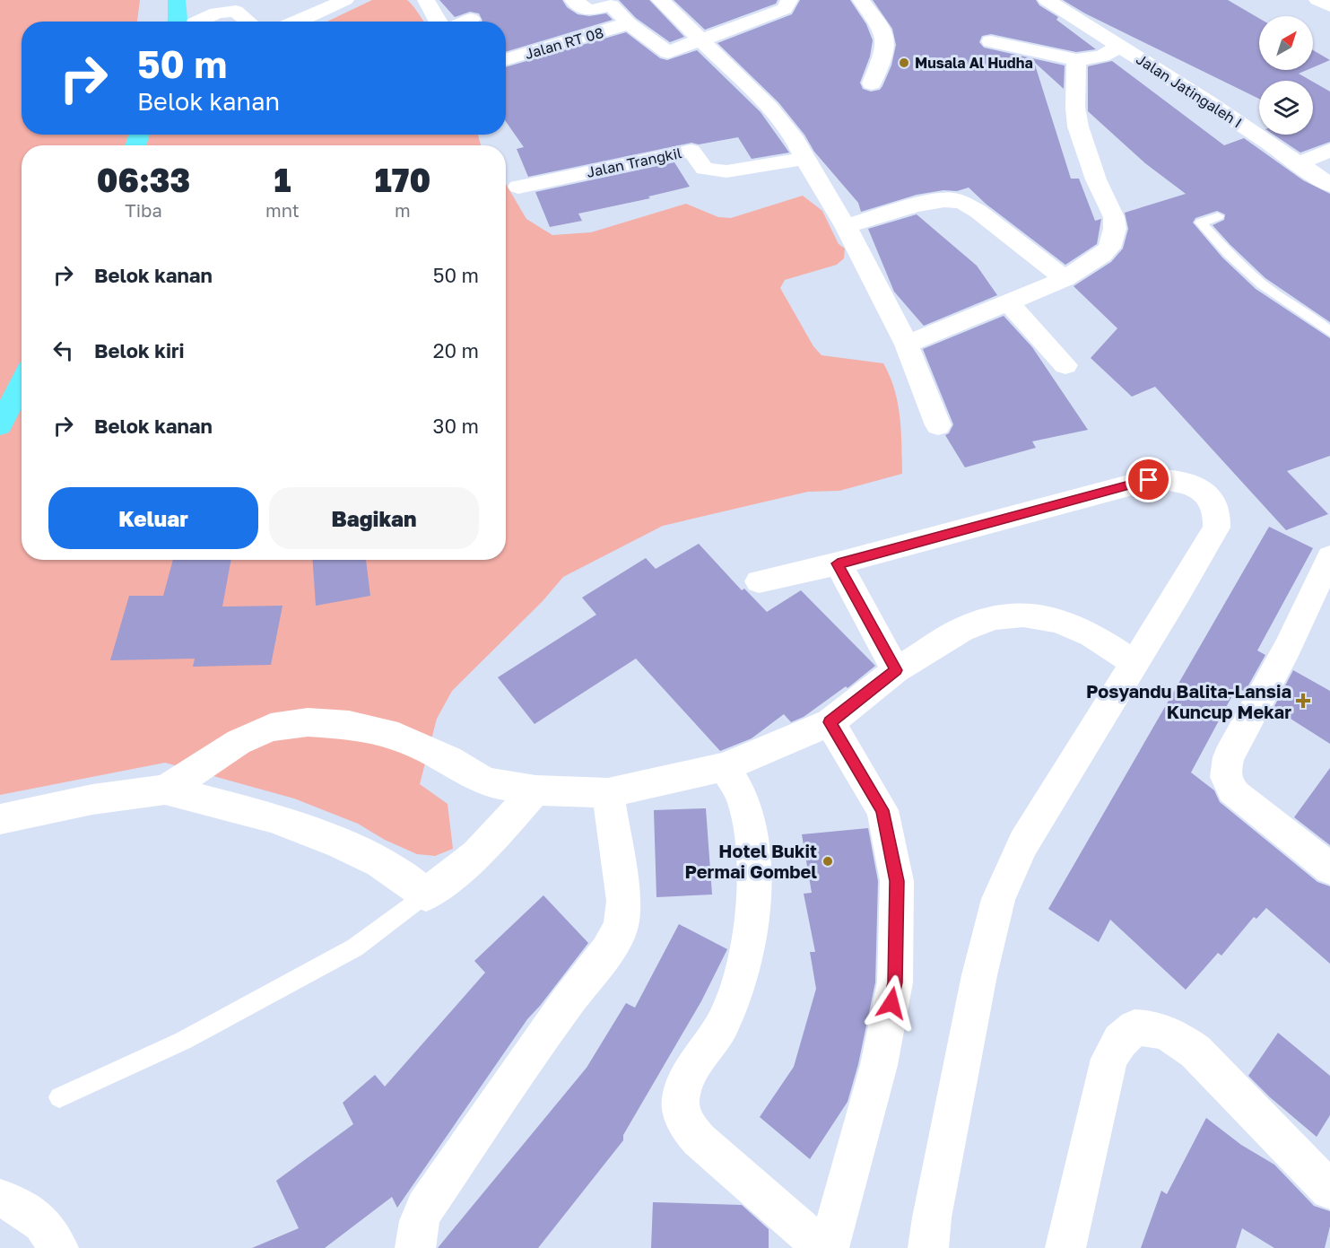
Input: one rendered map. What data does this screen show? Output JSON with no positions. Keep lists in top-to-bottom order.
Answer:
{
  "streets": {
    "street": ["Jalan RT 08", "Jalan Jatingaleh I", "Jalan Trangkil"]
  },
  "places": {
    "other": ["Musala Al Hudha", "Hotel Bukit Permai Gombel"],
    "health": ["Posyandu Balita-Lansia Kuncup Mekar"]
  },
  "north": "top right",
  "page": {
    "turn": ["50 m", "Belok kanan"],
    "eta": [
      "06:33",
      "Tiba",
      "1",
      "mnt",
      "170",
      "m"
    ],
    "list": [
      {
        "name": "Belok kanan",
        "value": "50 m"
      },
      {
        "name": "Belok kiri",
        "value": "20 m"
      },
      {
        "name": "Belok kanan",
        "value": "30 m"
      }
    ],
    "buttons": ["Keluar", "Bagikan"]
  }
}
